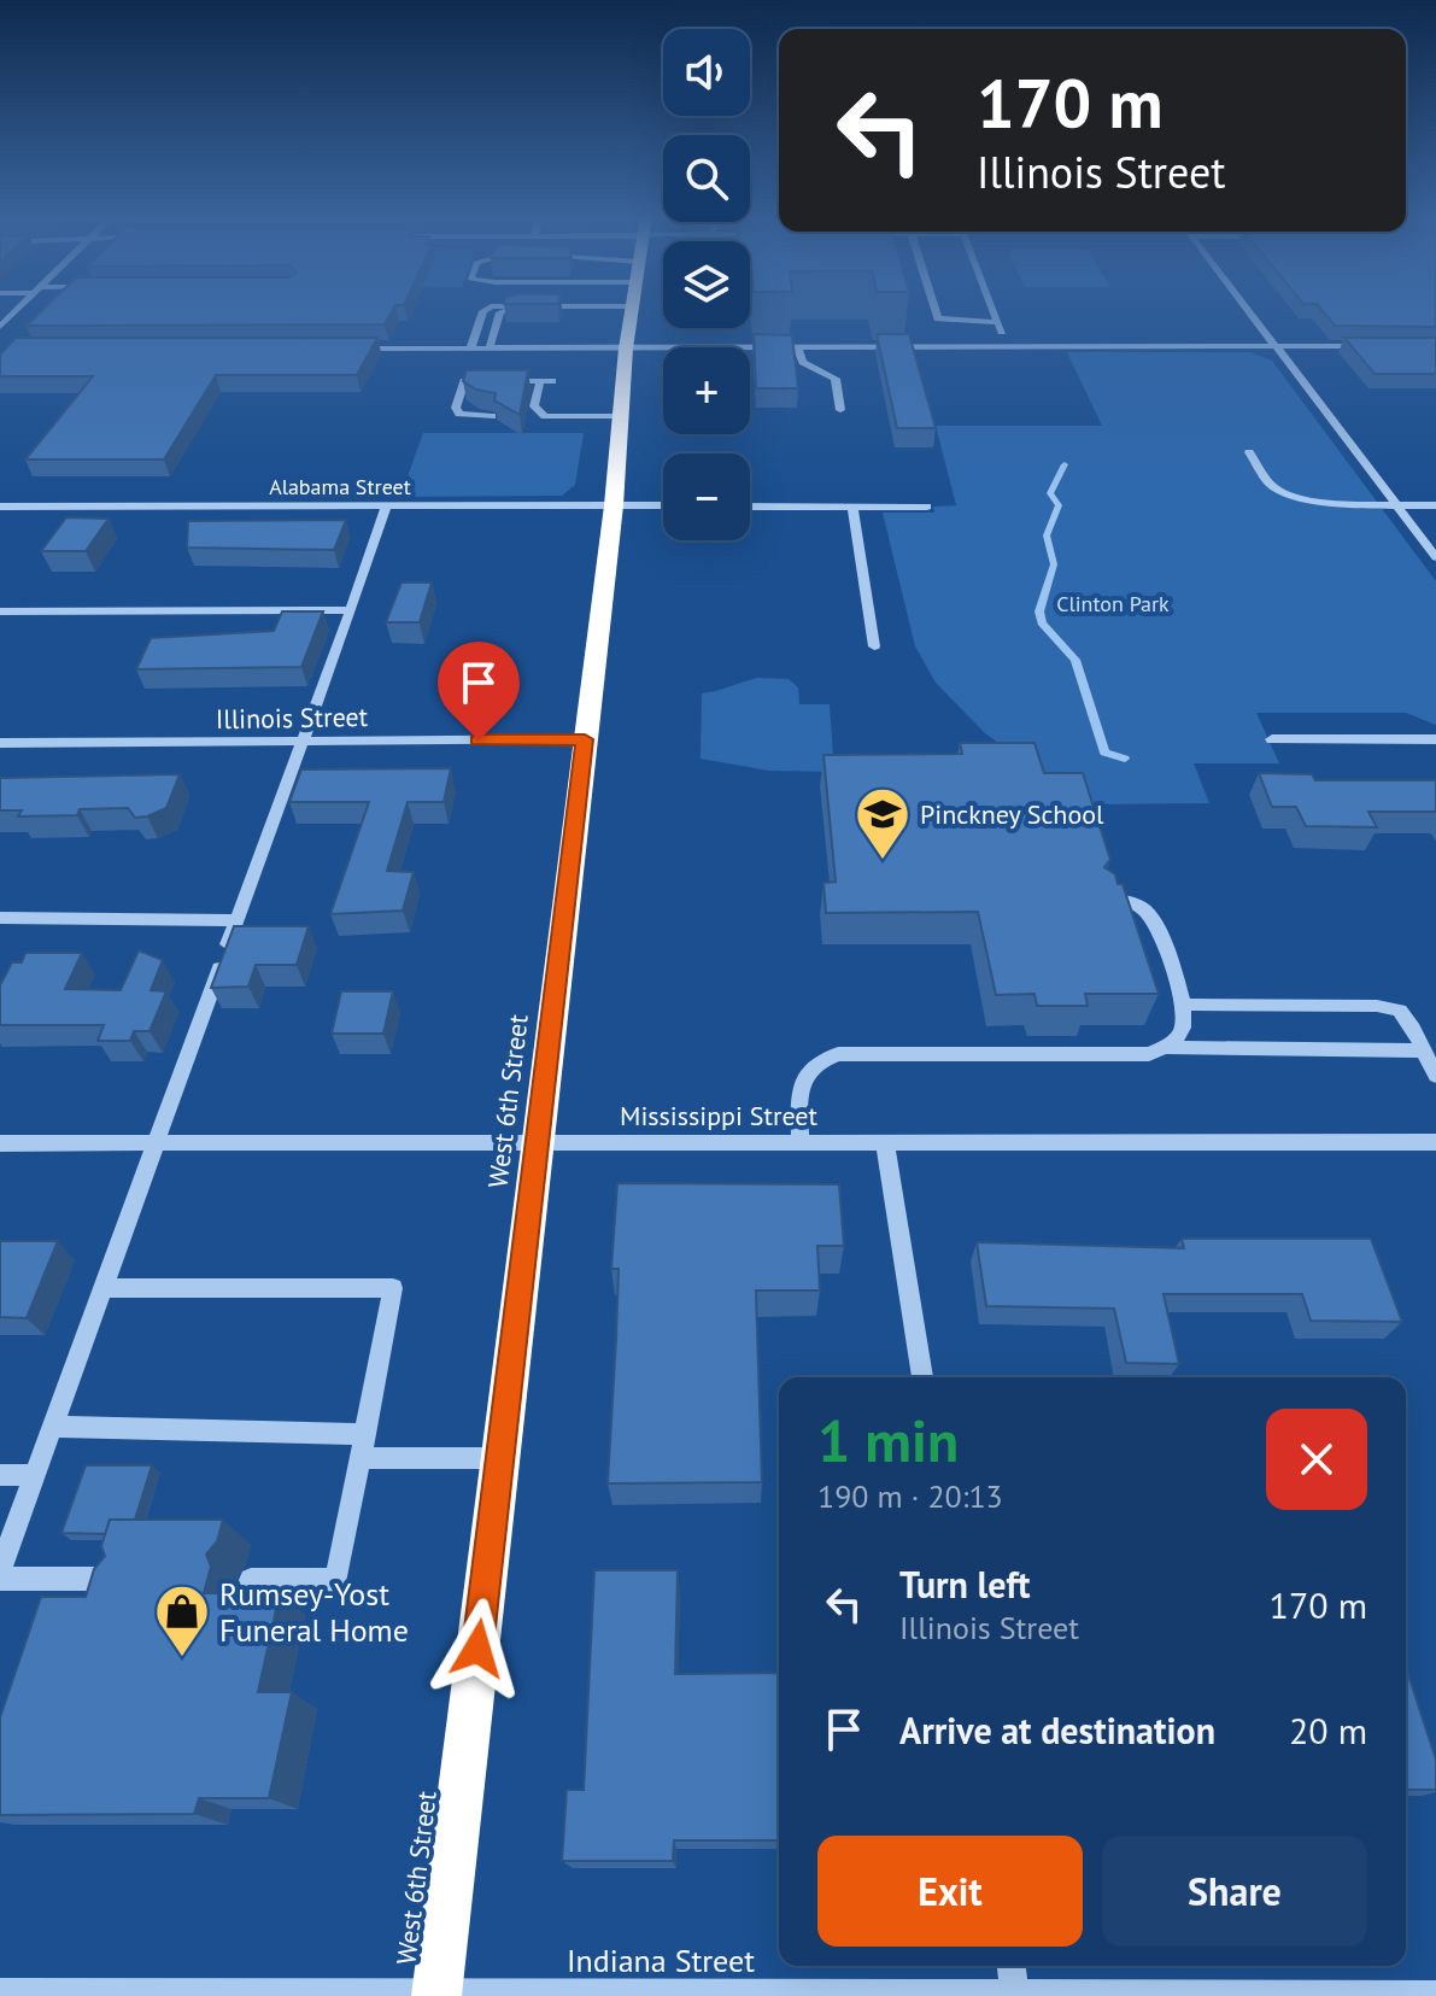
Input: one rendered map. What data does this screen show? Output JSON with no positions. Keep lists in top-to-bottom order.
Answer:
{
  "streets": {
    "highway": ["West 6th Street"],
    "street": [
      "Alabama Street",
      "Illinois Street",
      "Mississippi Street",
      "Indiana Street"
    ]
  },
  "crossings": [
    ["Alabama Street", "West 6th Street"],
    ["Illinois Street", "West 6th Street"],
    ["West 6th Street", "Mississippi Street"],
    ["West 6th Street", "Indiana Street"]
  ],
  "parks": ["Clinton Park"],
  "places": {
    "school or university": ["Pinckney School"],
    "shop": ["Rumsey-Yost Funeral Home"]
  },
  "page": {
    "map_buttons": ["+", "−"],
    "turn": ["170 m", "Illinois Street"],
    "heading": ["1 min", "190 m · 20:13"],
    "list": [
      {
        "name": "Turn left",
        "note": "Illinois Street",
        "value": "170 m"
      },
      {
        "name": "Arrive at destination",
        "value": "20 m"
      }
    ],
    "buttons": ["Exit", "Share"]
  }
}
